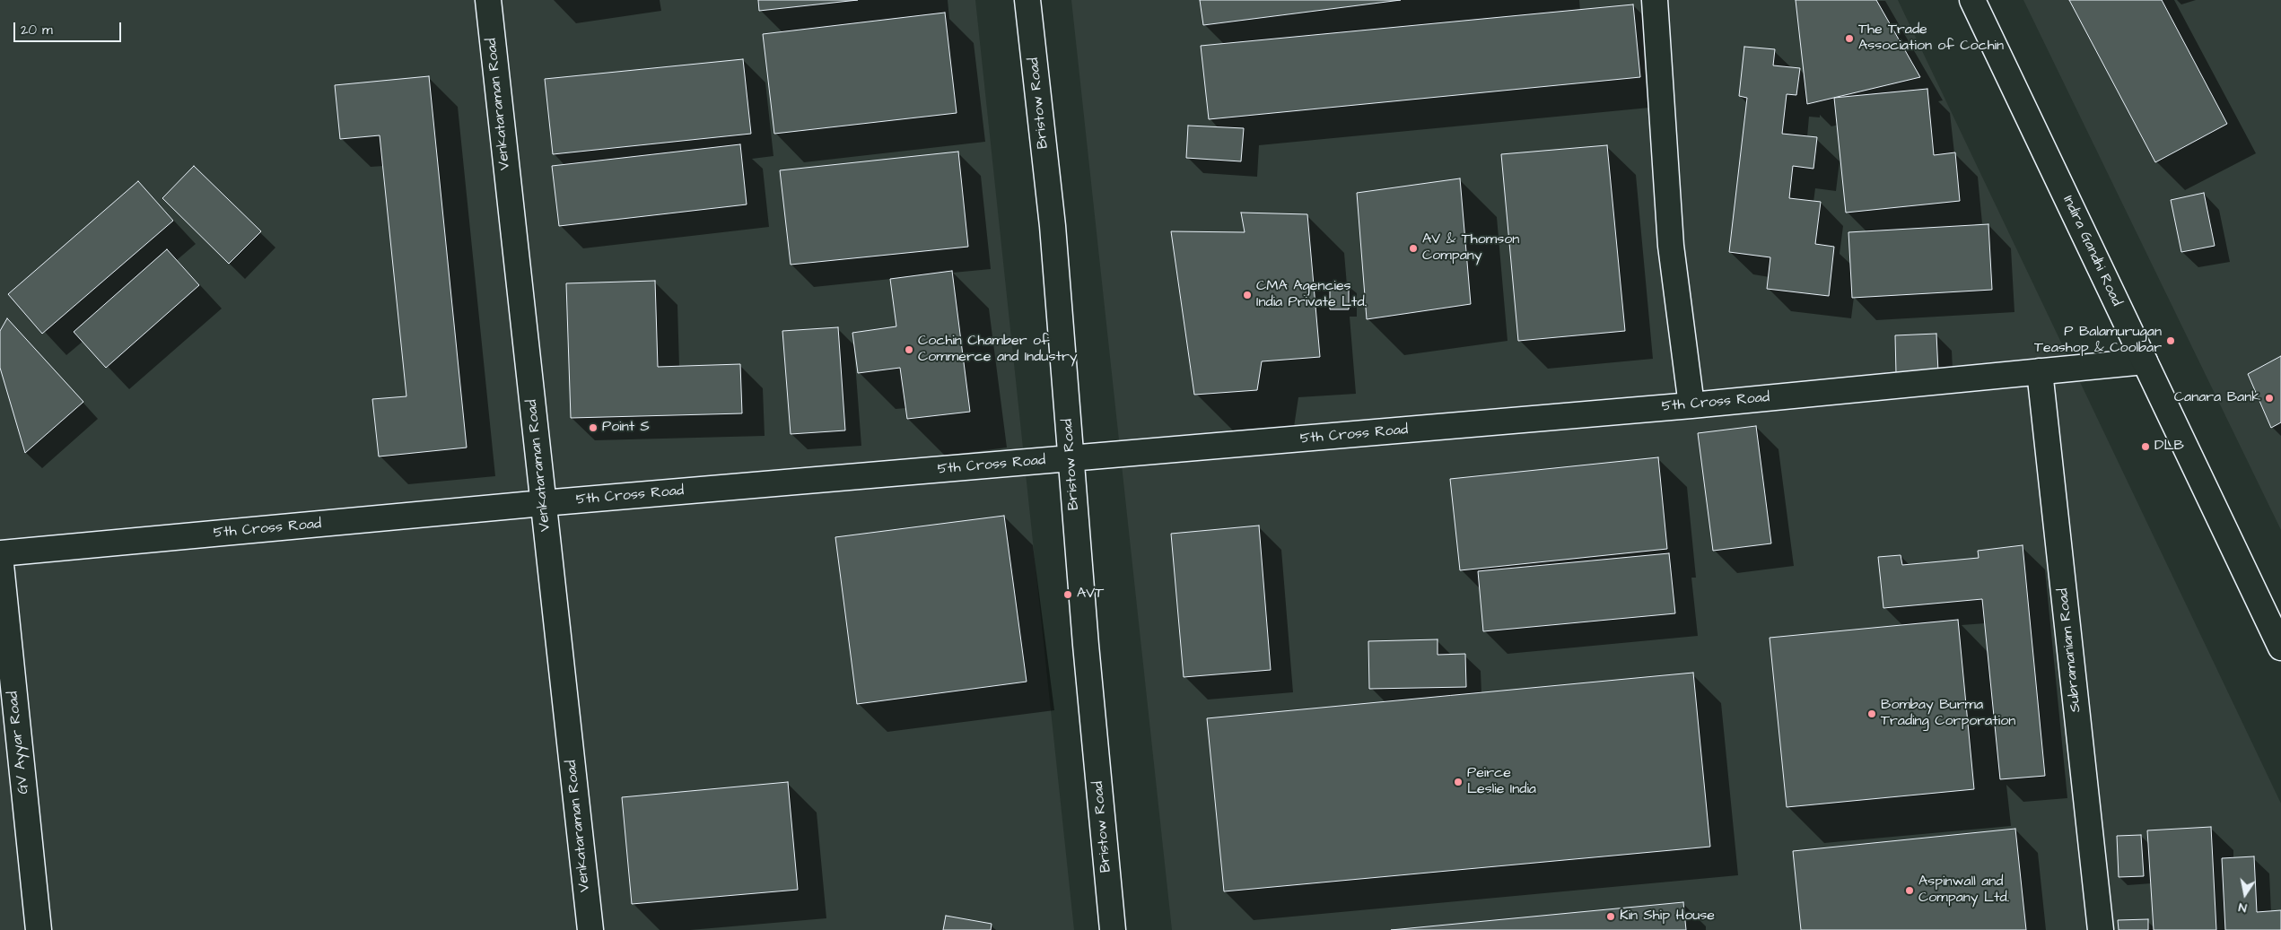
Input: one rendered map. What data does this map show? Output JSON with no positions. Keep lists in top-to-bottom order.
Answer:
{
  "streets": {
    "main road": [
      "Bristow Road",
      "Venkataraman Road",
      "Indira Gandhi Road",
      "5th Cross Road",
      "Subramaniam Road",
      "GV Ayyar Road"
    ]
  },
  "crossings": [
    ["Bristow Road", "5th Cross Road"],
    ["Venkataraman Road", "5th Cross Road"],
    ["Indira Gandhi Road", "5th Cross Road"],
    ["5th Cross Road", "Subramaniam Road"],
    ["5th Cross Road", "GV Ayyar Road"]
  ],
  "places": [
    "The Trade Association of Cochin",
    "AV & Thomson Company",
    "CMA Agencies India Private Ltd.",
    "P Balamurugan Teashop & Coolbar",
    "Cochin Chamber of Commerce and Industry",
    "Canara Bank",
    "Point S",
    "DLB",
    "AVT",
    "Bombay Burma Trading Corporation",
    "Peirce Leslie India",
    "Aspinwall and Company Ltd.",
    "Kin Ship House"
  ],
  "scale_bar": "20 m",
  "north": "bottom"
}
